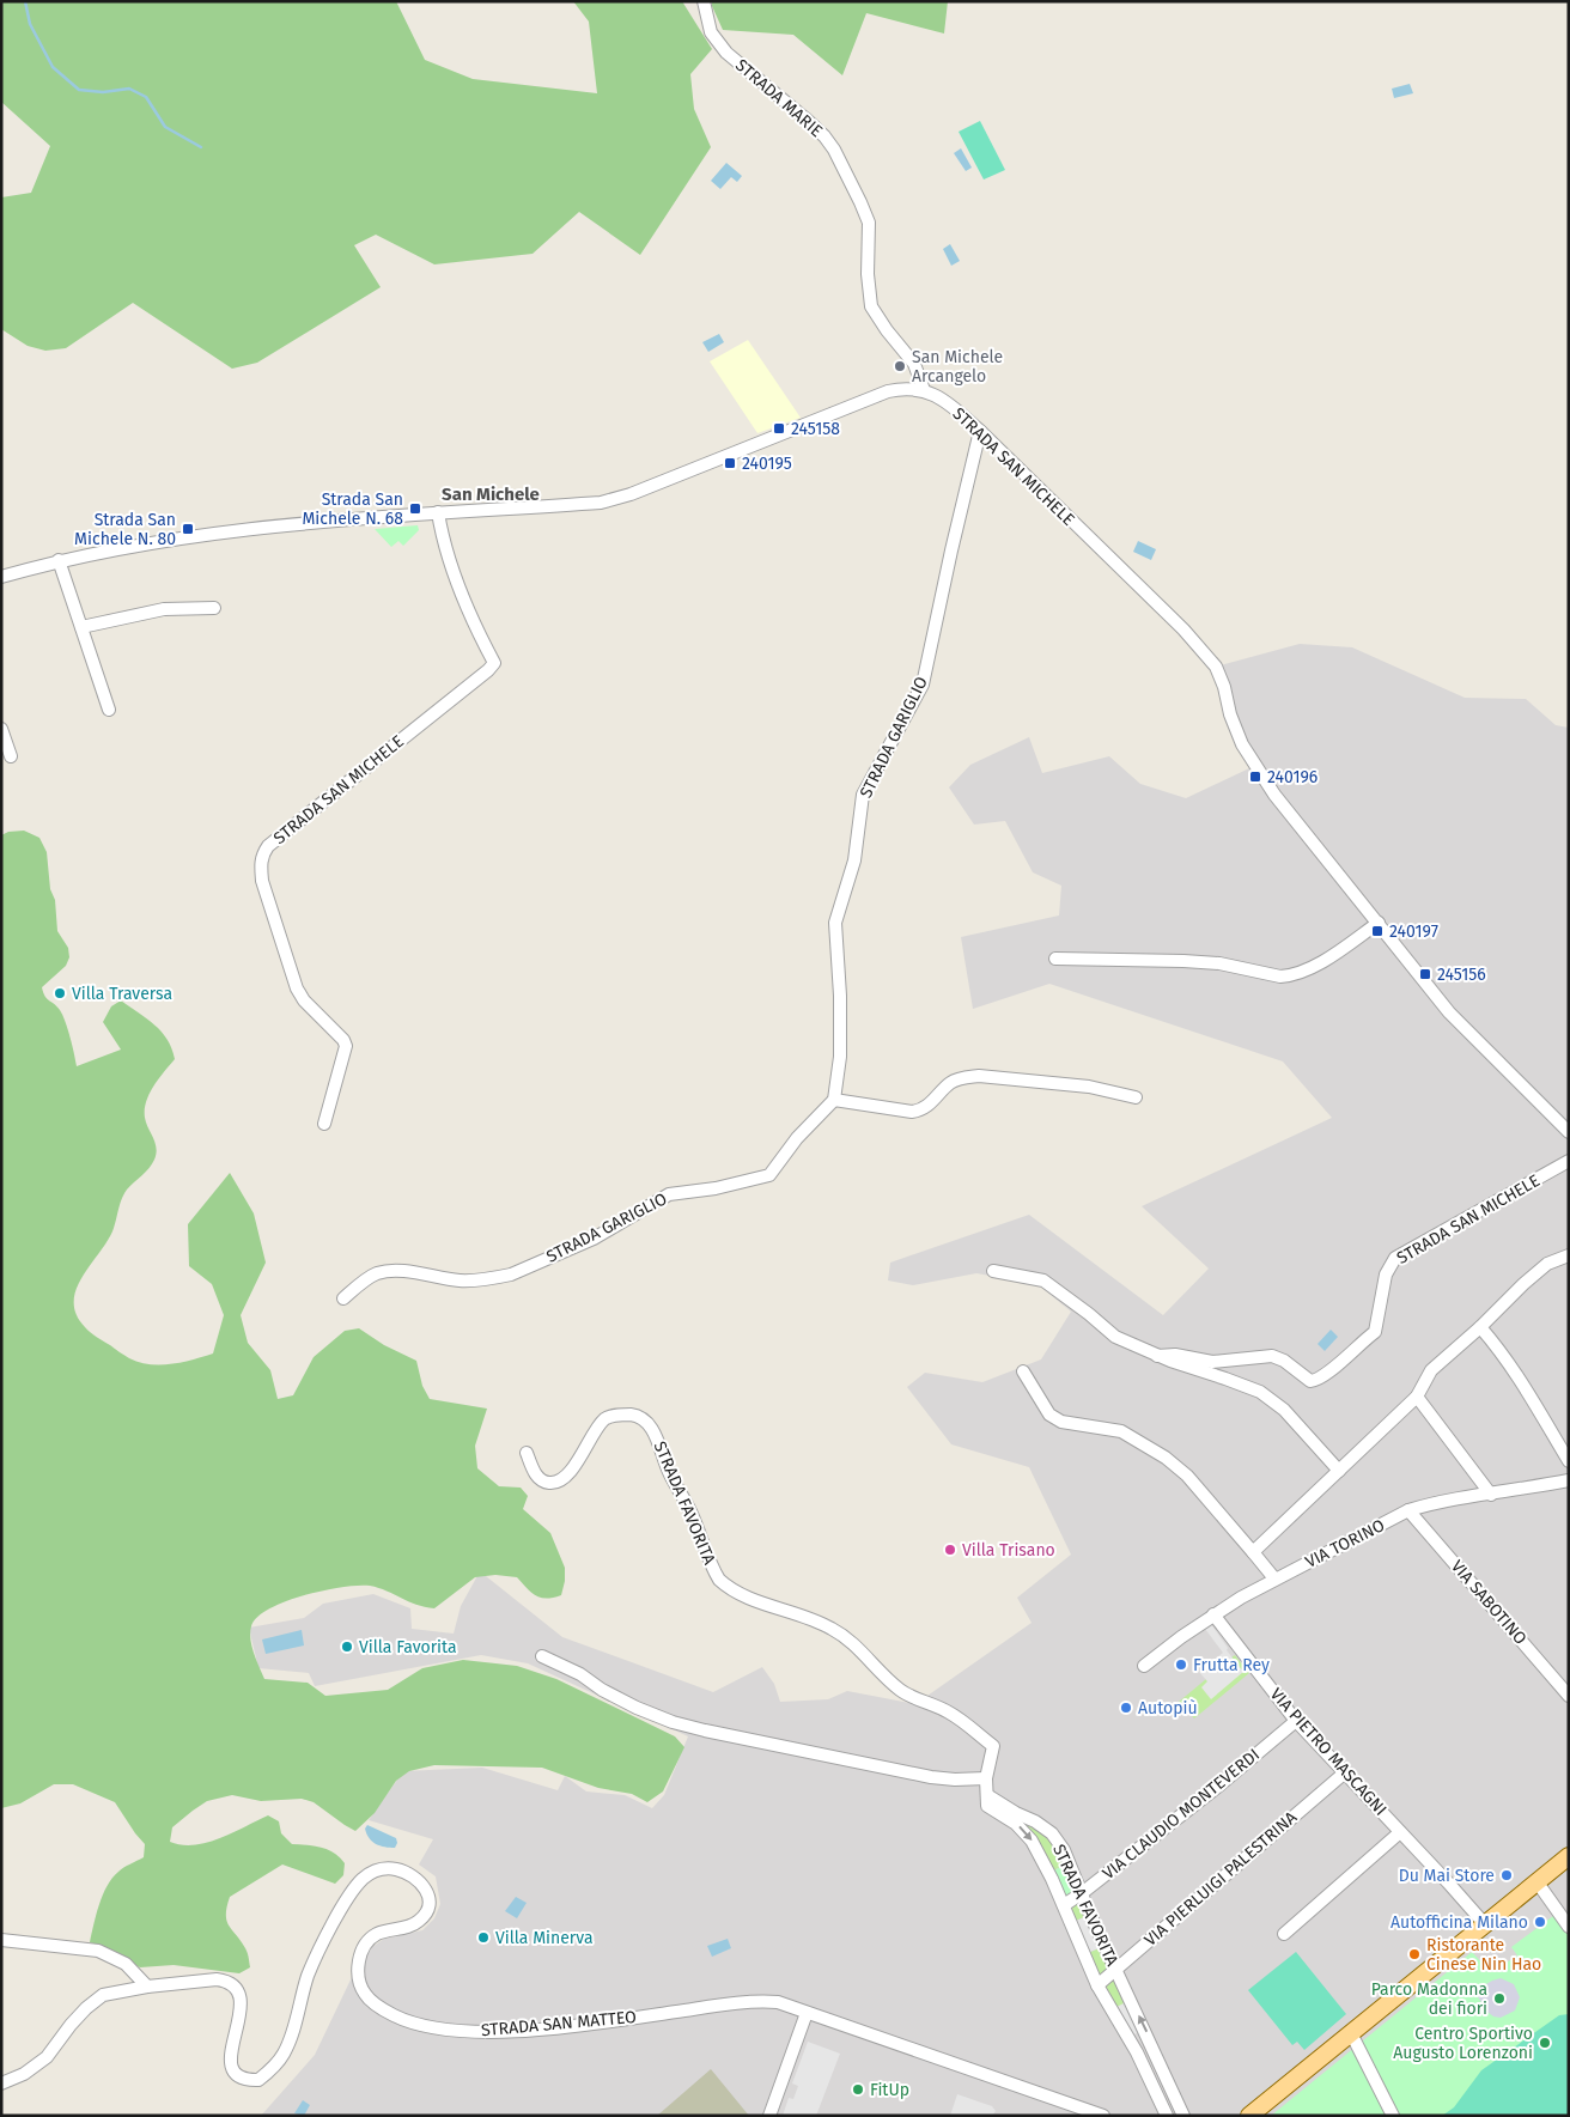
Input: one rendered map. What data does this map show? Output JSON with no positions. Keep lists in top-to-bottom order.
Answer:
{
  "streets": {
    "street": [
      "STRADA MARIE",
      "STRADA SAN MICHELE",
      "STRADA GARIGLIO",
      "STRADA FAVORITA",
      "VIA TORINO",
      "VIA SABOTINO",
      "VIA PIETRO MASCAGNI",
      "VIA CLAUDIO MONTEVERDI",
      "VIA PIERLUIGI PALESTRINA",
      "STRADA SAN MATTEO"
    ]
  },
  "crossings": [
    ["STRADA MARIE", "STRADA SAN MICHELE"],
    ["STRADA SAN MICHELE", "STRADA GARIGLIO"],
    ["STRADA FAVORITA", "VIA CLAUDIO MONTEVERDI"],
    ["STRADA FAVORITA", "VIA PIERLUIGI PALESTRINA"],
    ["VIA TORINO", "VIA SABOTINO"],
    ["VIA TORINO", "VIA PIETRO MASCAGNI"],
    ["VIA PIETRO MASCAGNI", "VIA CLAUDIO MONTEVERDI"],
    ["VIA PIETRO MASCAGNI", "VIA PIERLUIGI PALESTRINA"]
  ],
  "districts": ["San Michele"],
  "places": {
    "other": [
      "San Michele Arcangelo",
      "Villa Traversa",
      "Villa Trisano",
      "Villa Favorita",
      "Frutta Rey",
      "Autopiù",
      "Du Mai Store",
      "Autofficina Milano",
      "Villa Minerva",
      "Ristorante Cinese Nin Hao",
      "Parco Madonna dei fiori",
      "Centro Sportivo Augusto Lorenzoni",
      "FitUp"
    ],
    "transit": [
      "245158",
      "240195",
      "Strada San Michele N. 68",
      "Strada San Michele N. 80",
      "240196",
      "240197",
      "245156"
    ]
  }
}
